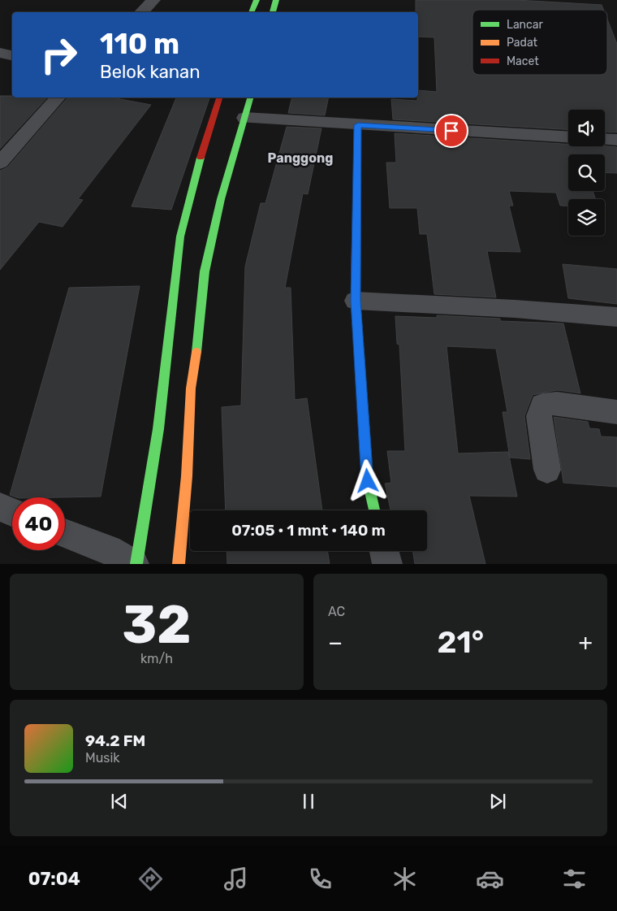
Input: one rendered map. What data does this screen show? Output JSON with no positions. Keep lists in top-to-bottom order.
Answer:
{
  "districts": ["Panggong"],
  "legend": ["Lancar", "Padat", "Macet"],
  "page": {
    "turn": ["110 m", "Belok kanan"],
    "limit": "40",
    "trip": "07:05 · 1 mnt · 140 m",
    "tile": [
      ["32", "km/h"],
      "AC"
    ],
    "heat": ["−", "21°", "+"],
    "song": ["94.2 FM", "Musik"],
    "tabs": "07:04"
  }
}
